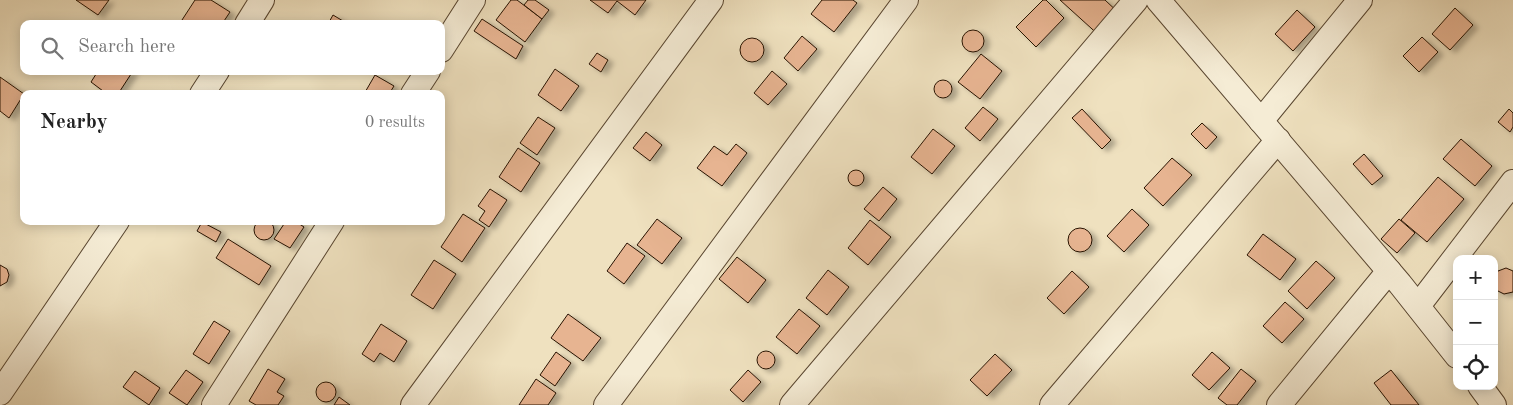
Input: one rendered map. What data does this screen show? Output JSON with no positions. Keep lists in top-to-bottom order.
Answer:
{
  "page": {
    "search": "Search here",
    "heading": ["Nearby", "0 results"],
    "map_buttons": ["+", "−"]
  }
}
